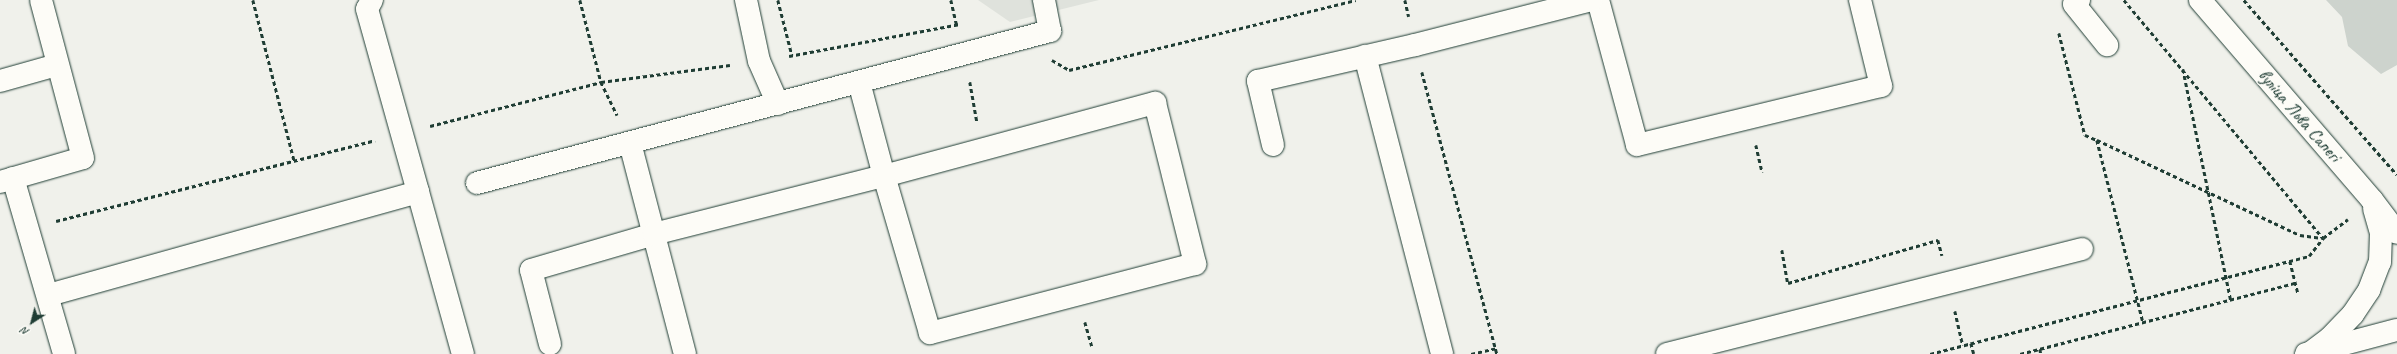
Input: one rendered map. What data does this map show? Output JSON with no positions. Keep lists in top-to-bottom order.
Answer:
{
  "streets": {
    "street": ["вуліца Льва Сапегі"]
  },
  "north": "bottom left"
}
